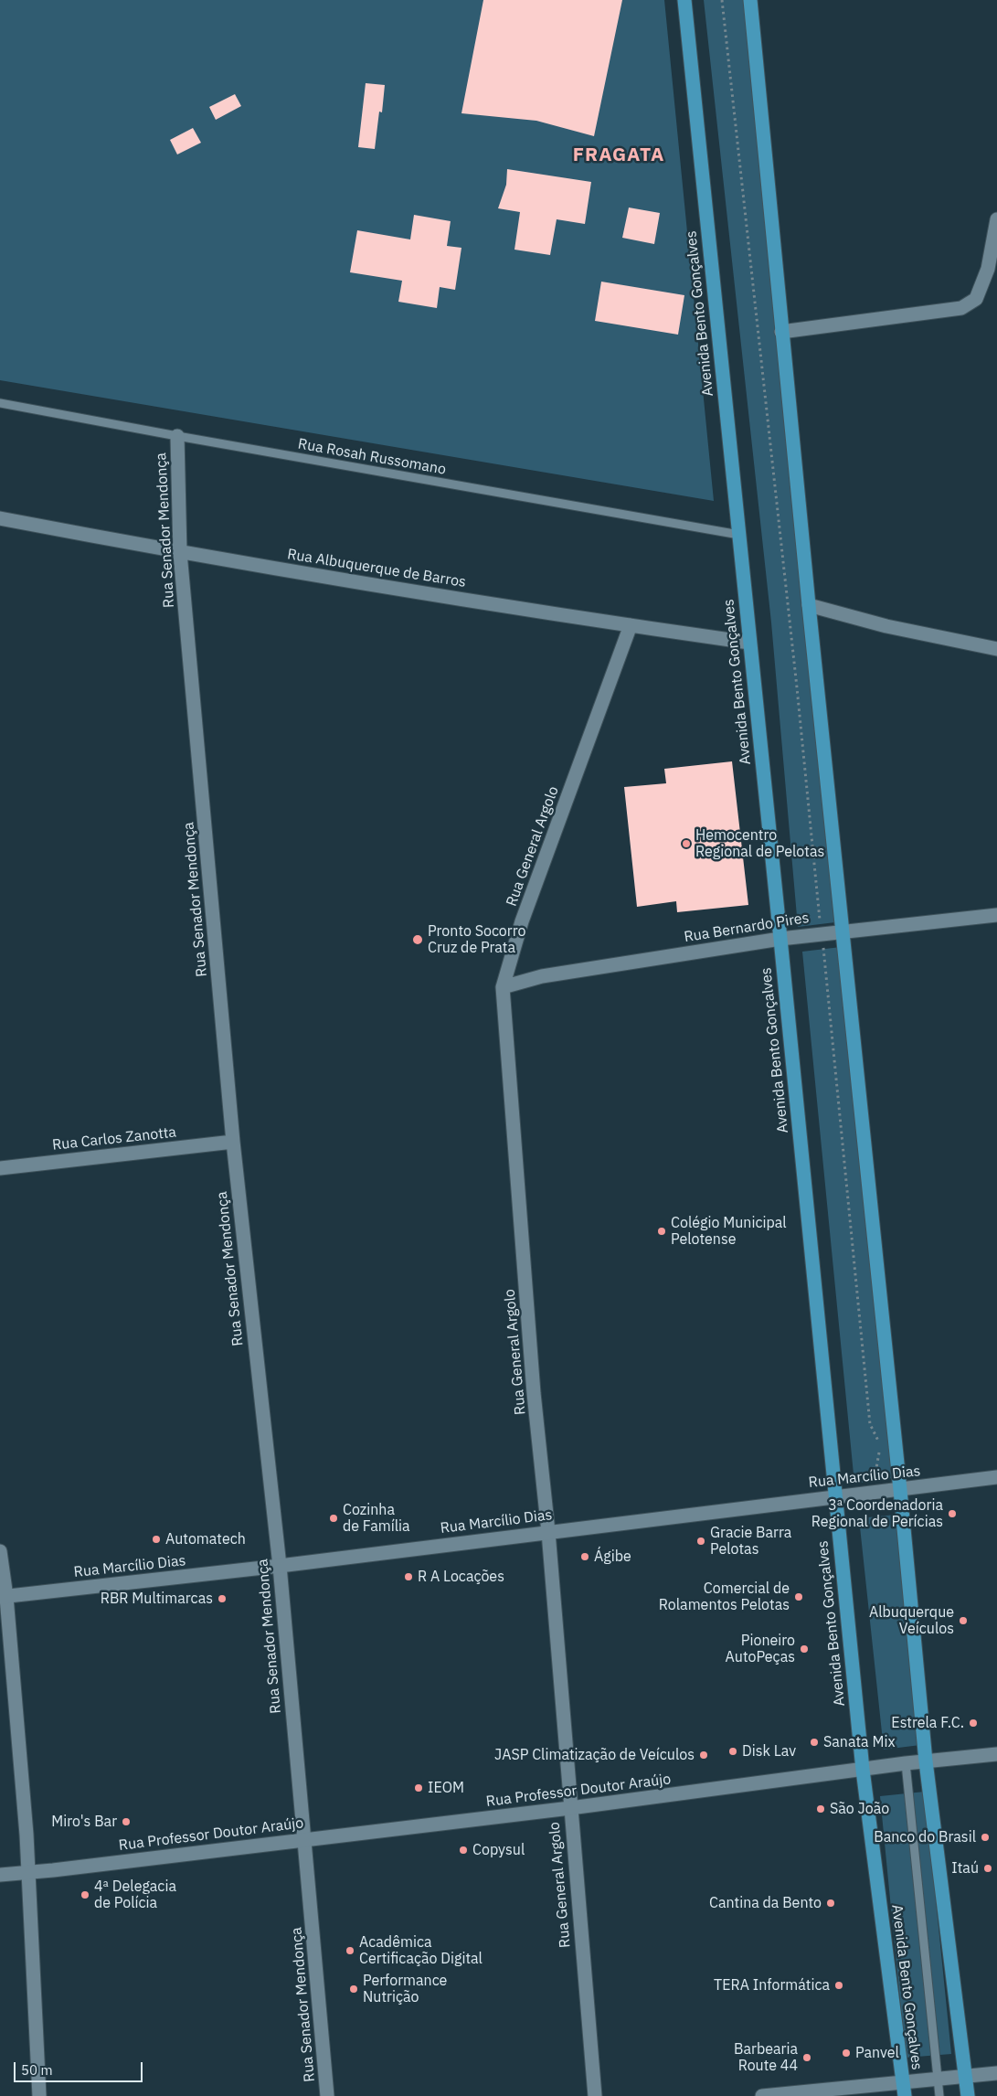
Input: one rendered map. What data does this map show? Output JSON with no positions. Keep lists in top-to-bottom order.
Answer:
{
  "streets": {
    "main road": ["Avenida Bento Gonçalves"],
    "street": [
      "Rua Senador Mendonça",
      "Rua Albuquerque de Barros",
      "Rua General Argolo",
      "Rua Bernardo Pires",
      "Rua Carlos Zanotta",
      "Rua Marcílio Dias",
      "Rua Professor Doutor Araújo"
    ],
    "lane": ["Rua Rosah Russomano"]
  },
  "crossings": [
    ["Avenida Bento Gonçalves", "Rua Rosah Russomano"],
    ["Avenida Bento Gonçalves", "Rua Albuquerque de Barros"],
    ["Avenida Bento Gonçalves", "Rua Bernardo Pires"],
    ["Avenida Bento Gonçalves", "Rua Marcílio Dias"],
    ["Avenida Bento Gonçalves", "Rua Professor Doutor Araújo"],
    ["Rua Rosah Russomano", "Rua Senador Mendonça"],
    ["Rua Senador Mendonça", "Rua Albuquerque de Barros"],
    ["Rua Senador Mendonça", "Rua Carlos Zanotta"],
    ["Rua Senador Mendonça", "Rua Marcílio Dias"],
    ["Rua Senador Mendonça", "Rua Professor Doutor Araújo"],
    ["Rua Albuquerque de Barros", "Rua General Argolo"],
    ["Rua General Argolo", "Rua Bernardo Pires"],
    ["Rua General Argolo", "Rua Marcílio Dias"],
    ["Rua General Argolo", "Rua Professor Doutor Araújo"]
  ],
  "districts": ["FRAGATA"],
  "places": [
    "Hemocentro Regional de Pelotas",
    "Pronto Socorro Cruz de Prata",
    "Colégio Municipal Pelotense",
    "3ª Coordenadoria Regional de Perícias",
    "Cozinha de Família",
    "Automatech",
    "Gracie Barra Pelotas",
    "Ágibe",
    "R A Locações",
    "Comercial de Rolamentos Pelotas",
    "RBR Multimarcas",
    "Albuquerque Veículos",
    "Pioneiro AutoPeças",
    "Estrela F.C.",
    "Sanata Mix",
    "Disk Lav",
    "JASP Climatização de Veículos",
    "IEOM",
    "São João",
    "Miro's Bar",
    "Banco do Brasil",
    "Copysul",
    "Itaú",
    "4ª Delegacia de Polícia",
    "Cantina da Bento",
    "Acadêmica Certificação Digital",
    "TERA Informática",
    "Performance Nutrição",
    "Panvel",
    "Barbearia Route 44"
  ],
  "scale_bar": "50 m"
}
